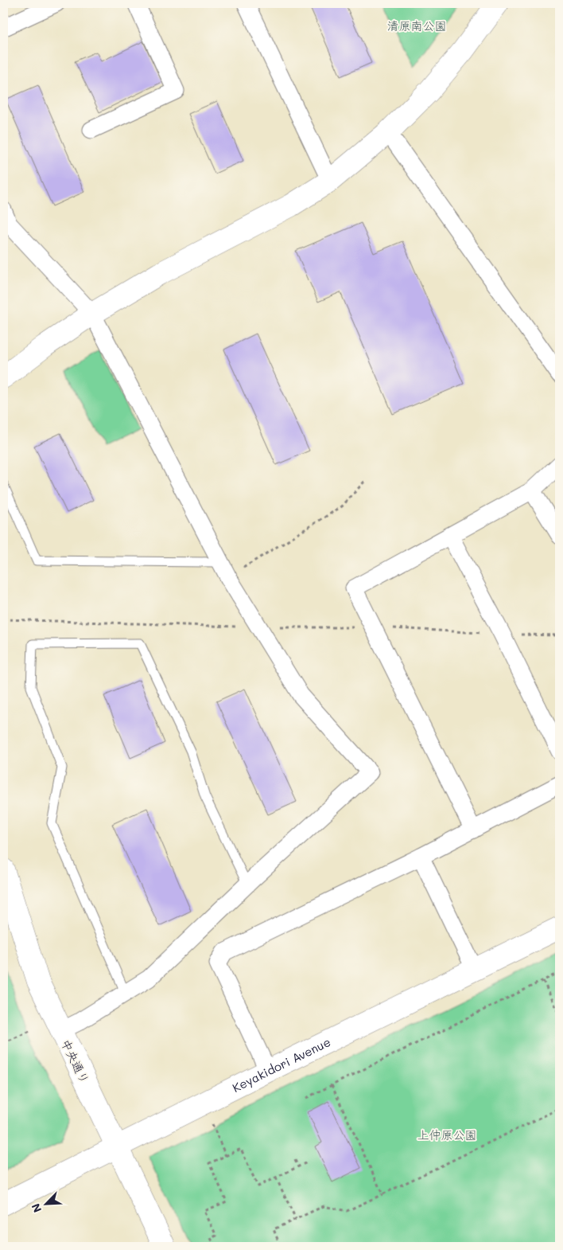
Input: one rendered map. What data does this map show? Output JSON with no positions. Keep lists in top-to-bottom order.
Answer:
{
  "streets": {
    "street": ["中央通り", "Keyakidori Avenue"]
  },
  "crossings": [
    ["中央通り", "Keyakidori Avenue"]
  ],
  "parks": ["清原南公園", "上仲原公園"],
  "north": "bottom left"
}
